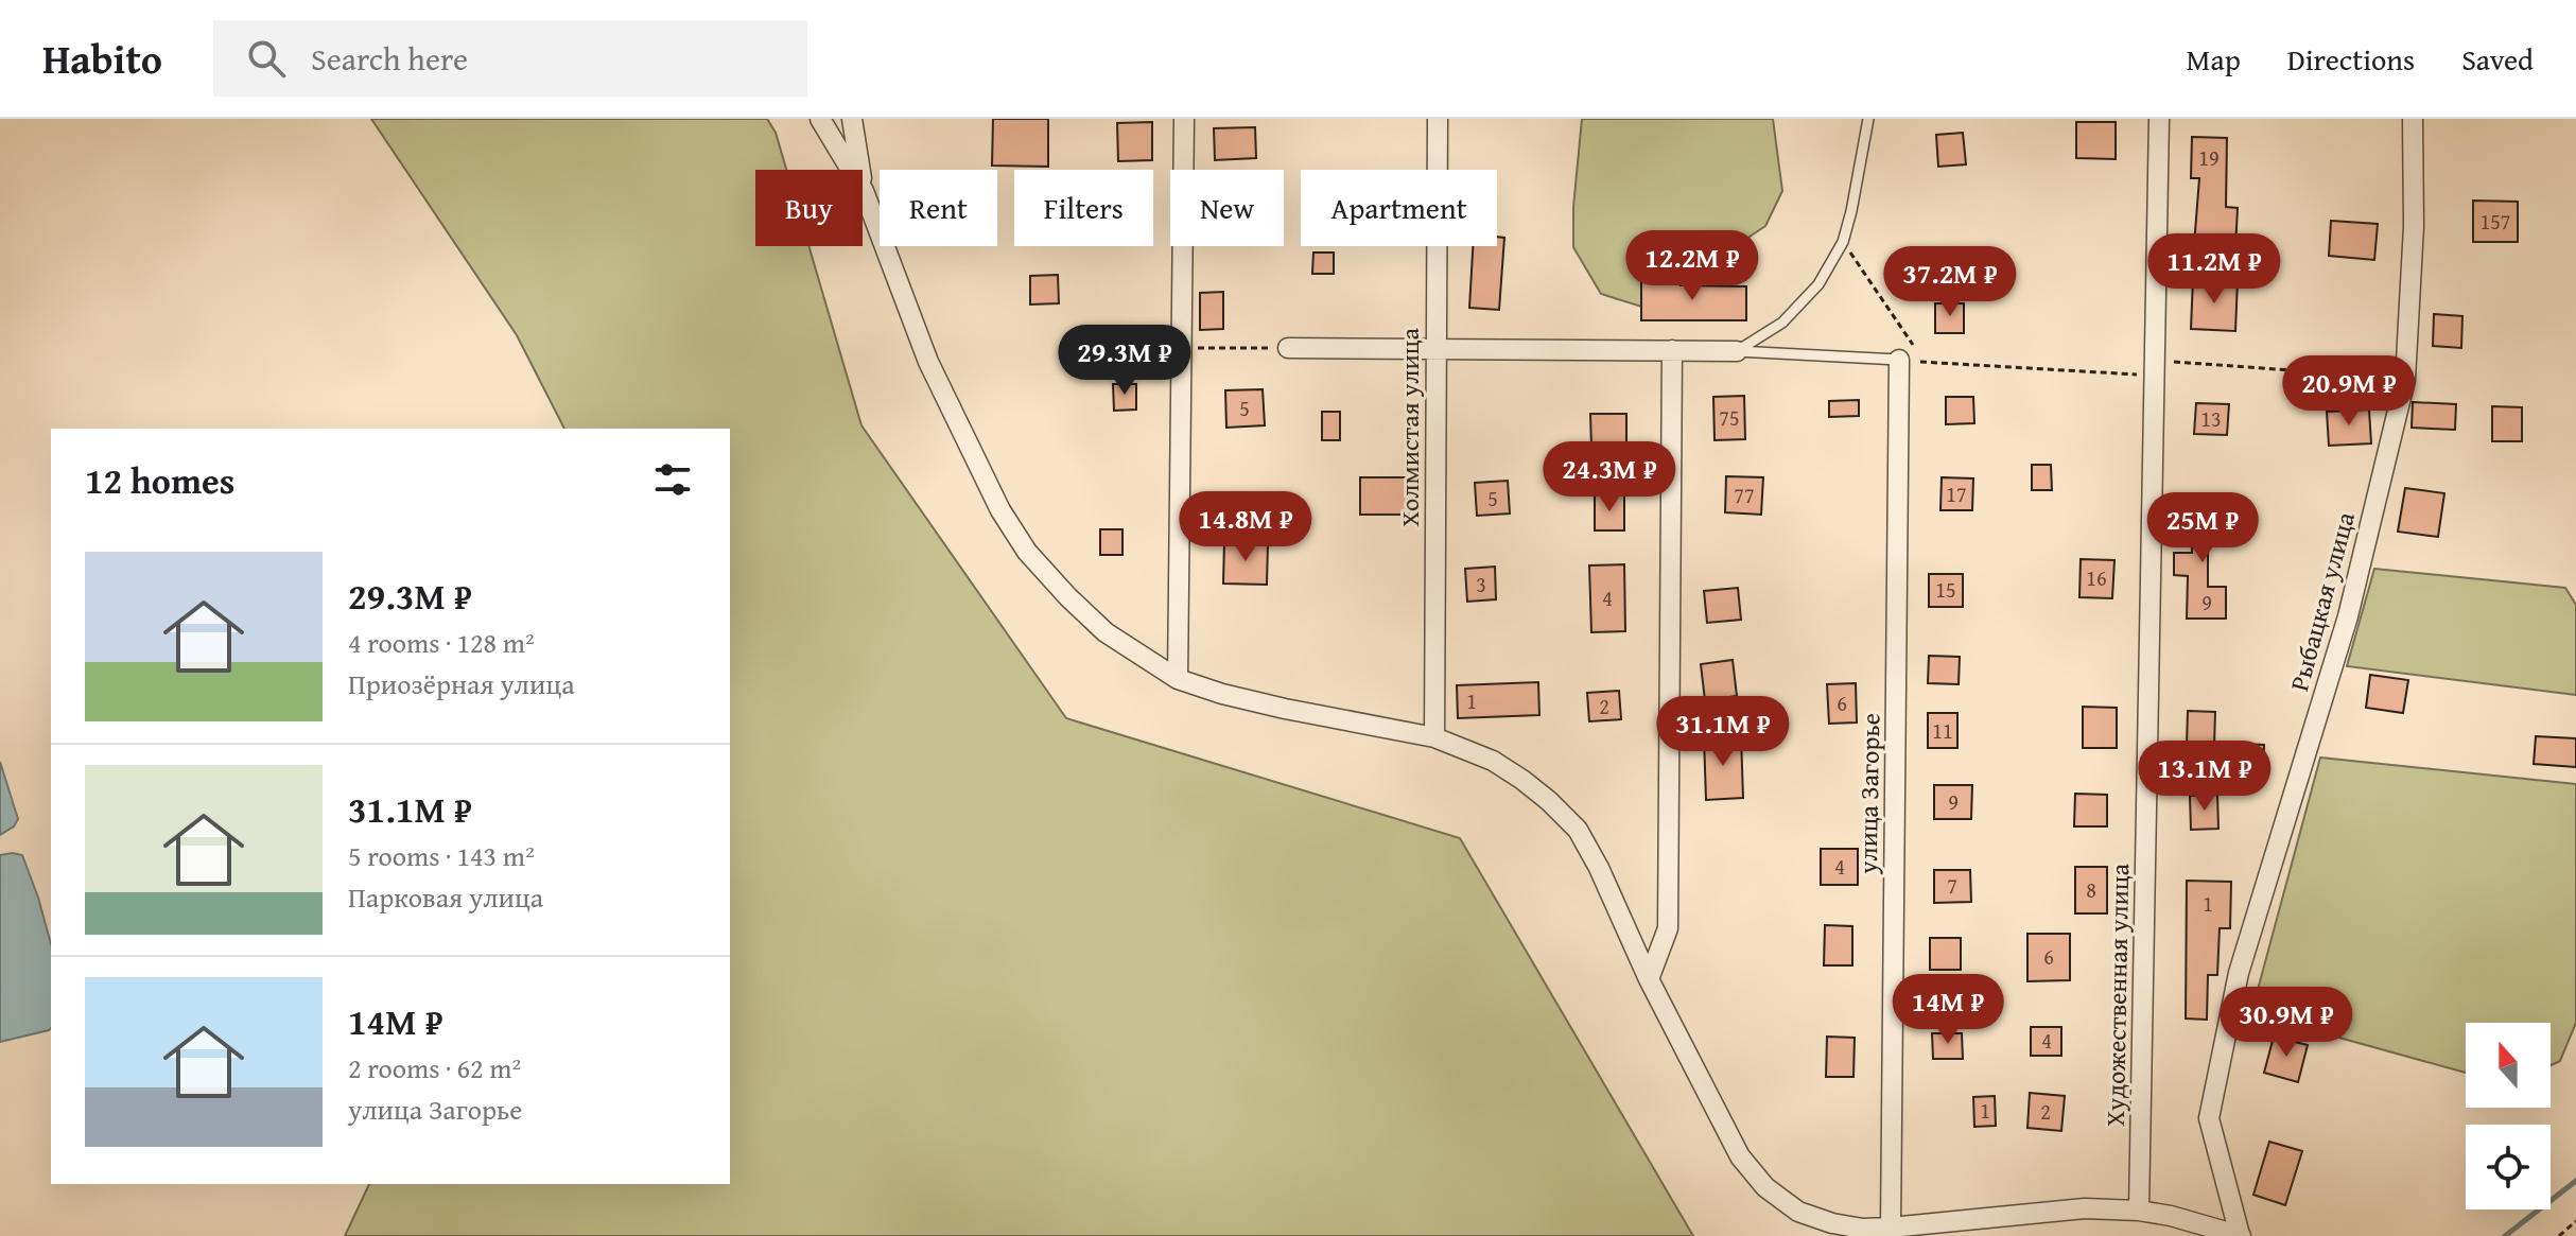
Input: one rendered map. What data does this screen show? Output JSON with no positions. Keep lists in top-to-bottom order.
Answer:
{
  "streets": {
    "street": [
      "Холмистая улица",
      "Рыбацкая улица",
      "улица Загорье",
      "Художественная улица"
    ]
  },
  "house_numbers": [
    "19",
    "157",
    "5",
    "75",
    "13",
    "17",
    "77",
    "5",
    "16",
    "3",
    "15",
    "4",
    "9",
    "1",
    "6",
    "2",
    "11",
    "9",
    "4",
    "7",
    "8",
    "1",
    "6",
    "4",
    "1",
    "2"
  ],
  "north": "top",
  "page": {
    "header": "Habito",
    "search": "Search here",
    "nav": ["Map", "Directions", "Saved"],
    "chip": [
      "Buy",
      "Rent",
      "Filters",
      "New",
      "Apartment"
    ],
    "price": [
      "12.2M ₽",
      "11.2M ₽",
      "37.2M ₽",
      "29.3M ₽",
      "20.9M ₽",
      "24.3M ₽",
      "14.8M ₽",
      "25M ₽",
      "31.1M ₽",
      "13.1M ₽",
      "14M ₽",
      "30.9M ₽"
    ],
    "heading": "12 homes",
    "list": [
      {
        "name": "29.3M ₽",
        "note": "4 rooms · 128 m² · Приозёрная улица"
      },
      {
        "name": "31.1M ₽",
        "note": "5 rooms · 143 m² · Парковая улица"
      },
      {
        "name": "14M ₽",
        "note": "2 rooms · 62 m² · улица Загорье"
      }
    ]
  }
}
